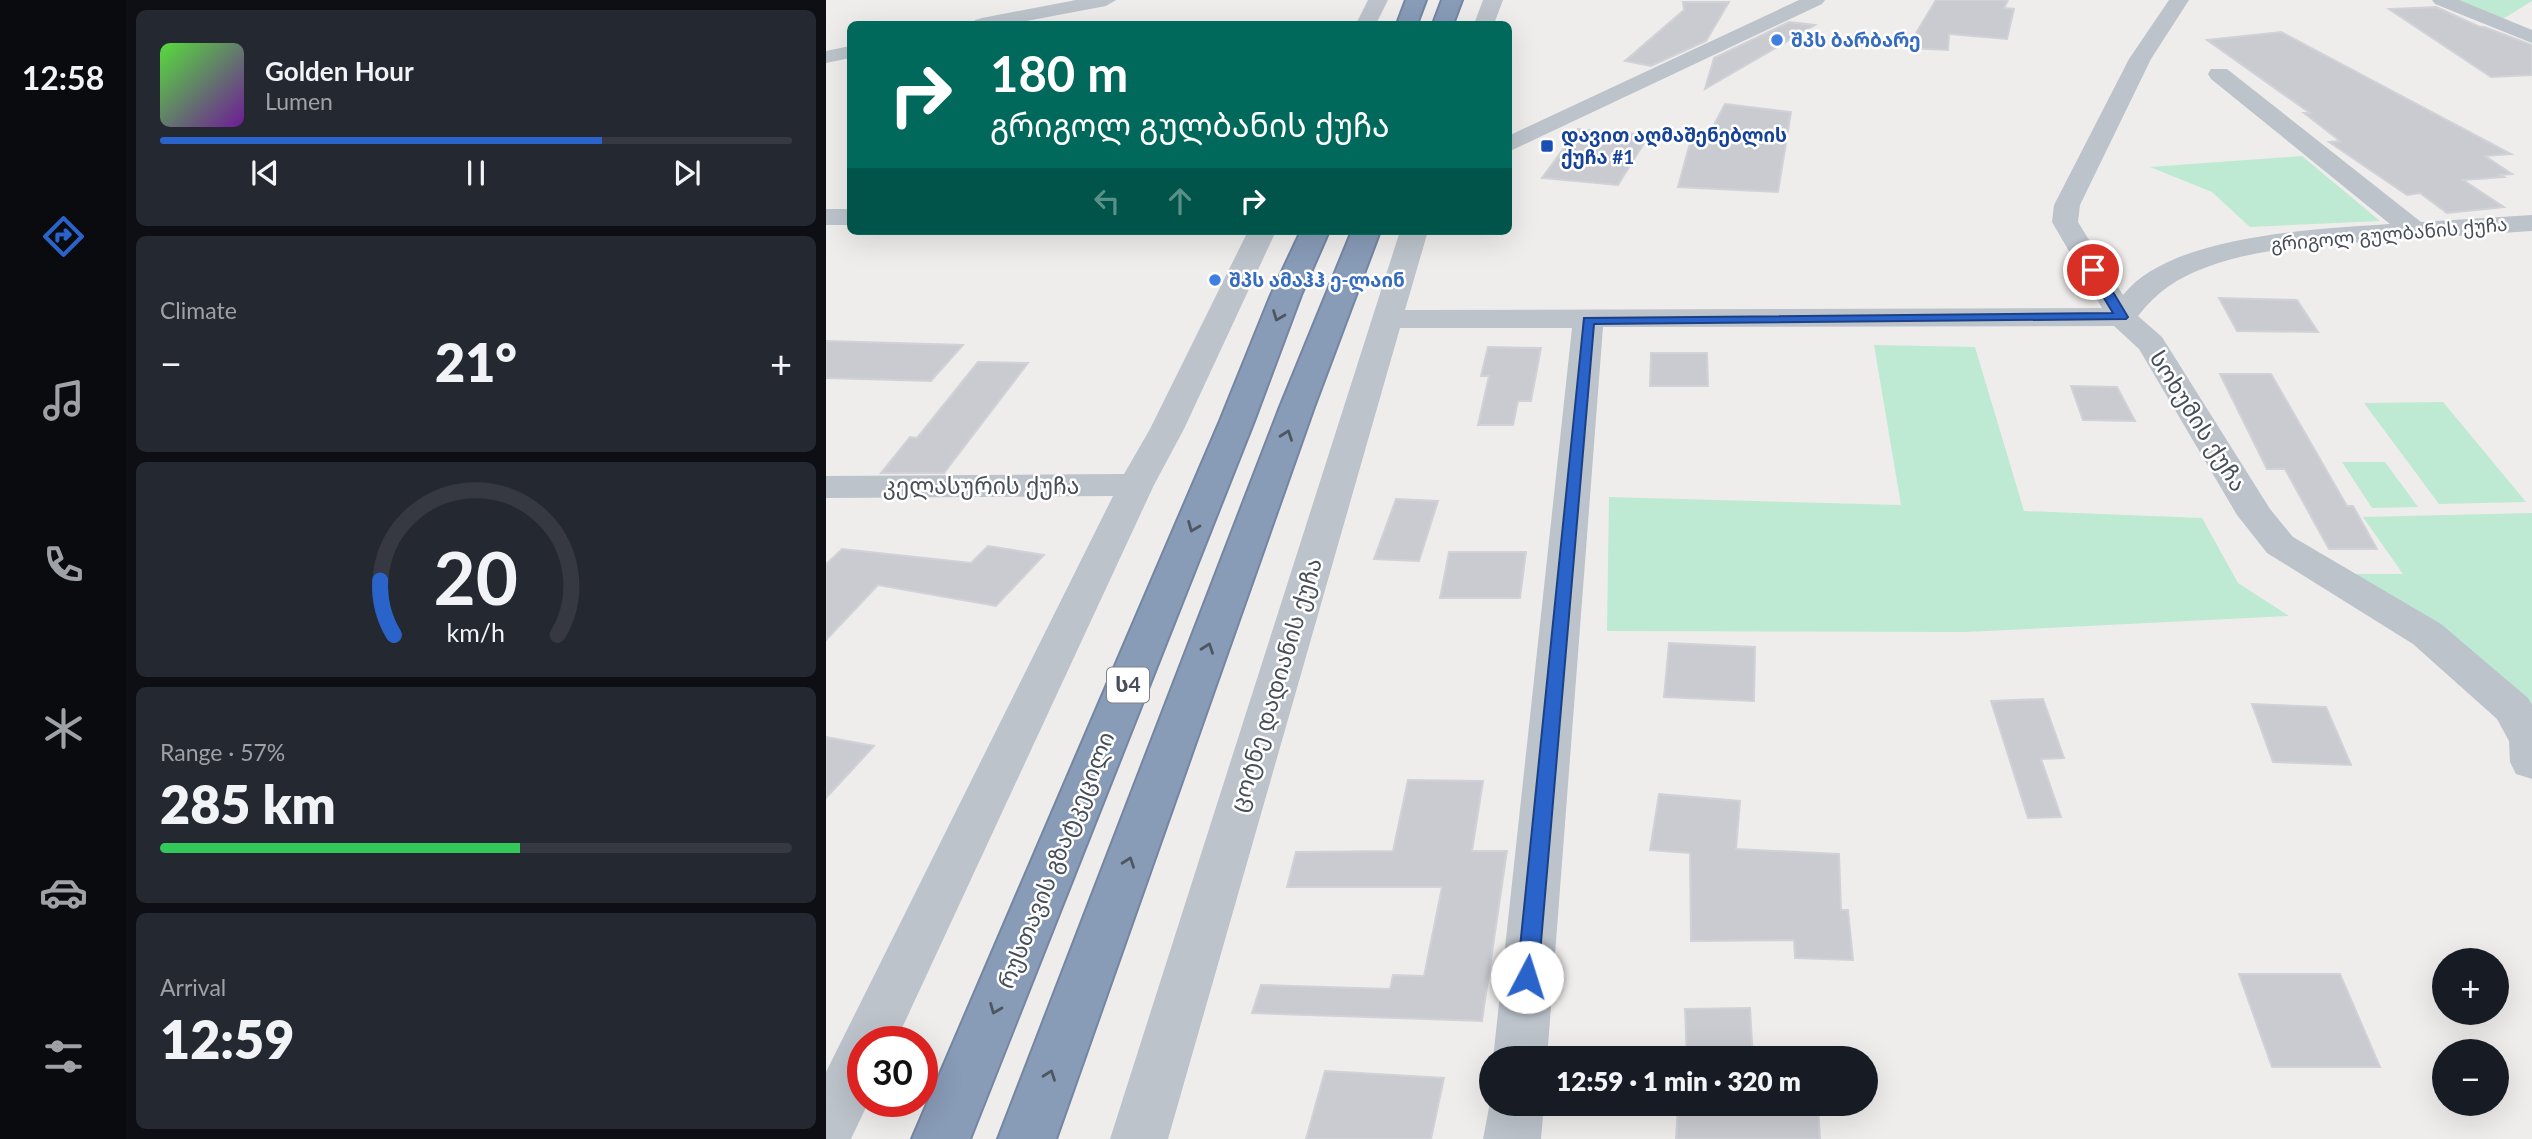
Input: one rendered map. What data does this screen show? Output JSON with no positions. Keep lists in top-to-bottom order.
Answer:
{
  "streets": {
    "highway": ["ს4", "რუსთავის გზატკეცილი"],
    "street": [
      "გრიგოლ გულბანის ქუჩა",
      "სოხუმის ქუჩა",
      "კელასურის ქუჩა",
      "ცოტნე დადიანის ქუჩა"
    ]
  },
  "crossings": [
    ["გრიგოლ გულბანის ქუჩა", "სოხუმის ქუჩა"]
  ],
  "places": {
    "other": ["შპს ბარბარე", "შპს ამაჰჰ ე-ლაინ"],
    "transit": ["დავით აღმაშენებლის ქუჩა #1"]
  },
  "page": {
    "tabs": "12:58",
    "turn": ["180 m", "გრიგოლ გულბანის ქუჩა"],
    "song": ["Golden Hour", "Lumen"],
    "tile": [
      "Climate",
      ["Range · 57%", "285 km"],
      ["Arrival", "12:59"]
    ],
    "heat": ["−", "21°", "+"],
    "map_buttons": ["+", "−"],
    "limit": "30",
    "trip": "12:59 · 1 min · 320 m",
    "gauge": ["20", "km/h"]
  }
}
